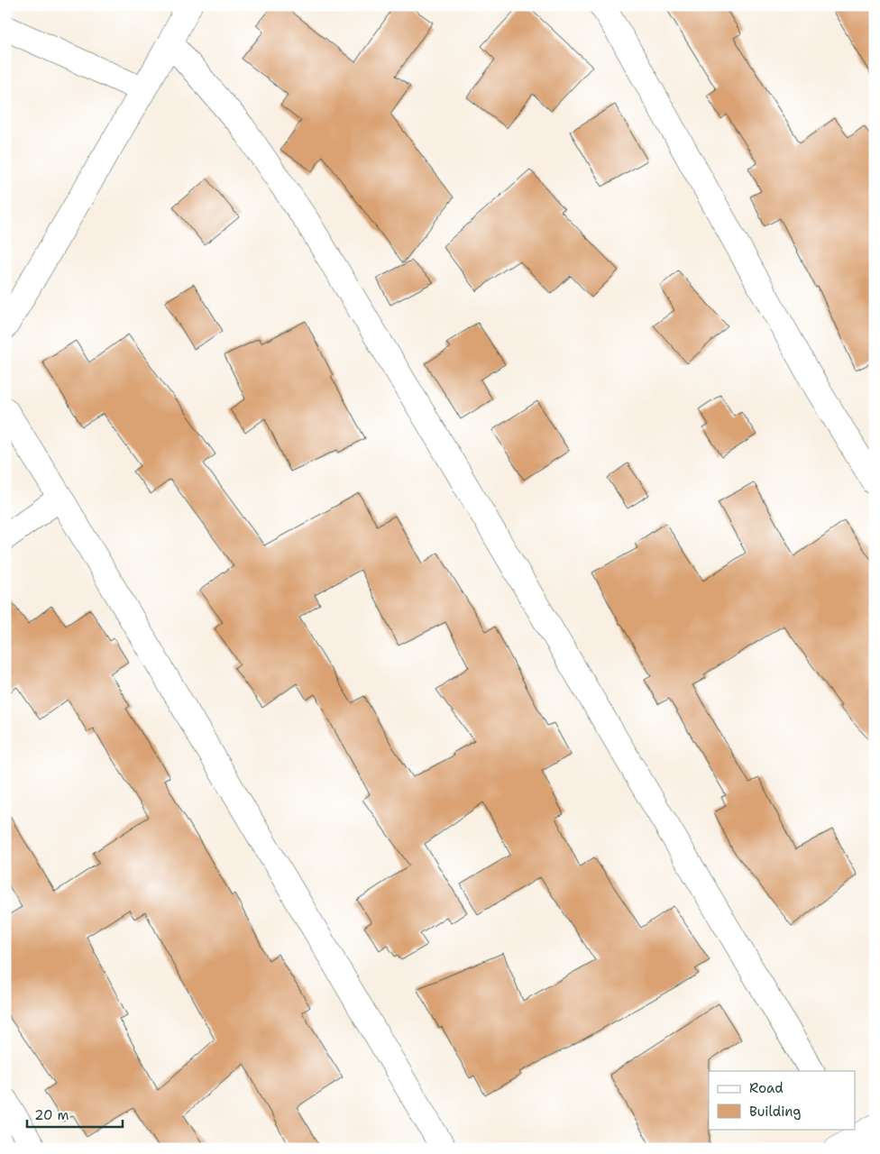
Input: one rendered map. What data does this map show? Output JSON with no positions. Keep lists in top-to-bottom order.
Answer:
{
  "legend": ["Road", "Building"],
  "scale_bar": "20 m"
}
